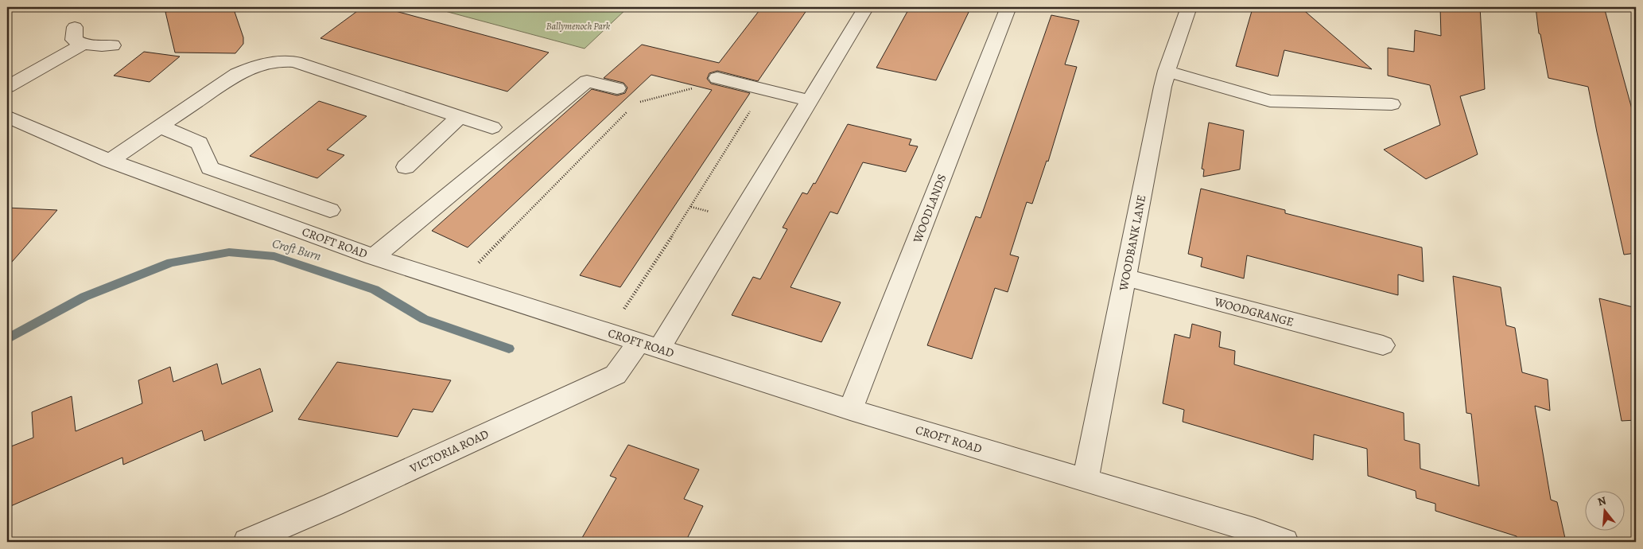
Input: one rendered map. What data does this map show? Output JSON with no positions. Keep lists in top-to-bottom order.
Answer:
{
  "streets": {
    "street": [
      "WOODLANDS",
      "CROFT ROAD",
      "WOODBANK LANE",
      "WOODGRANGE",
      "VICTORIA ROAD"
    ]
  },
  "crossings": [
    ["WOODLANDS", "CROFT ROAD"],
    ["CROFT ROAD", "WOODBANK LANE"],
    ["CROFT ROAD", "VICTORIA ROAD"],
    ["WOODBANK LANE", "WOODGRANGE"]
  ],
  "water": ["Croft Burn"],
  "parks": ["Ballymenoch Park"],
  "north": "top"
}
